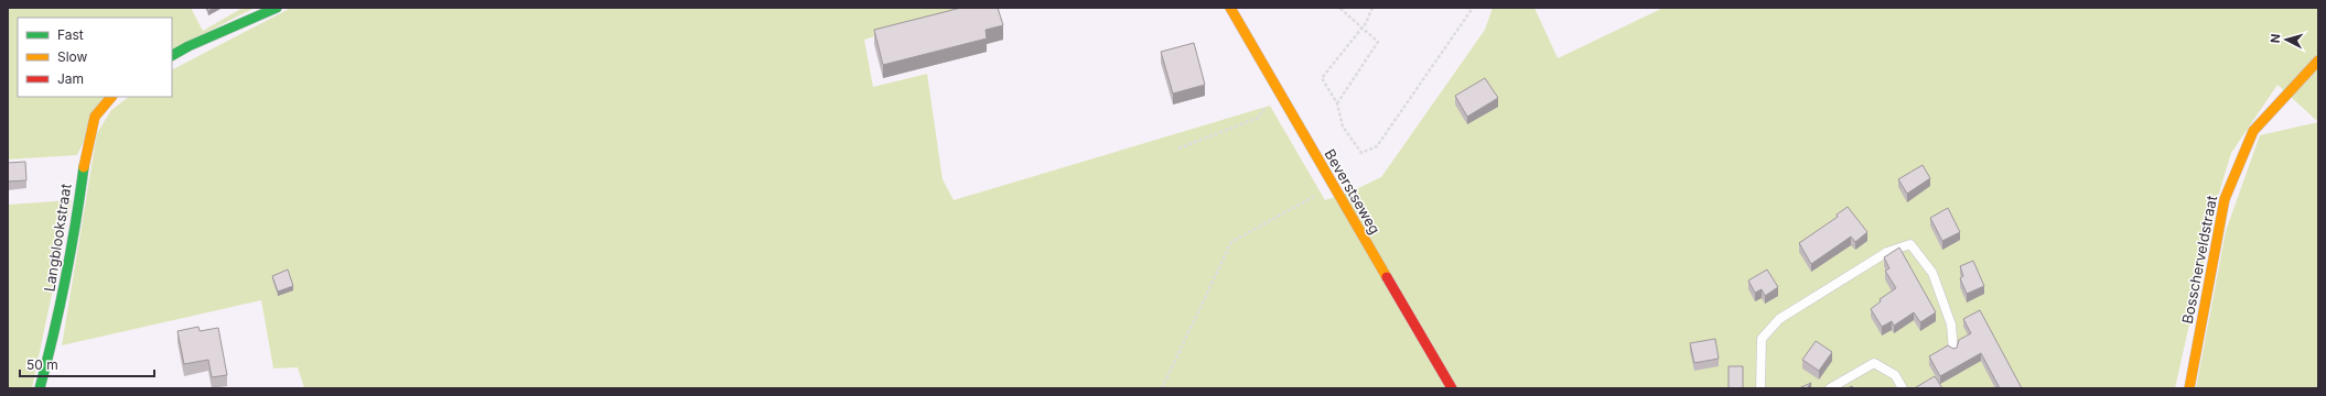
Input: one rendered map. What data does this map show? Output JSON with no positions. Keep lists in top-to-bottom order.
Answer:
{
  "streets": {
    "street": ["Beverstseweg", "Langblookstraat", "Bosscherveldstraat"]
  },
  "legend": ["Fast", "Slow", "Jam"],
  "scale_bar": "50 m",
  "north": "left"
}
